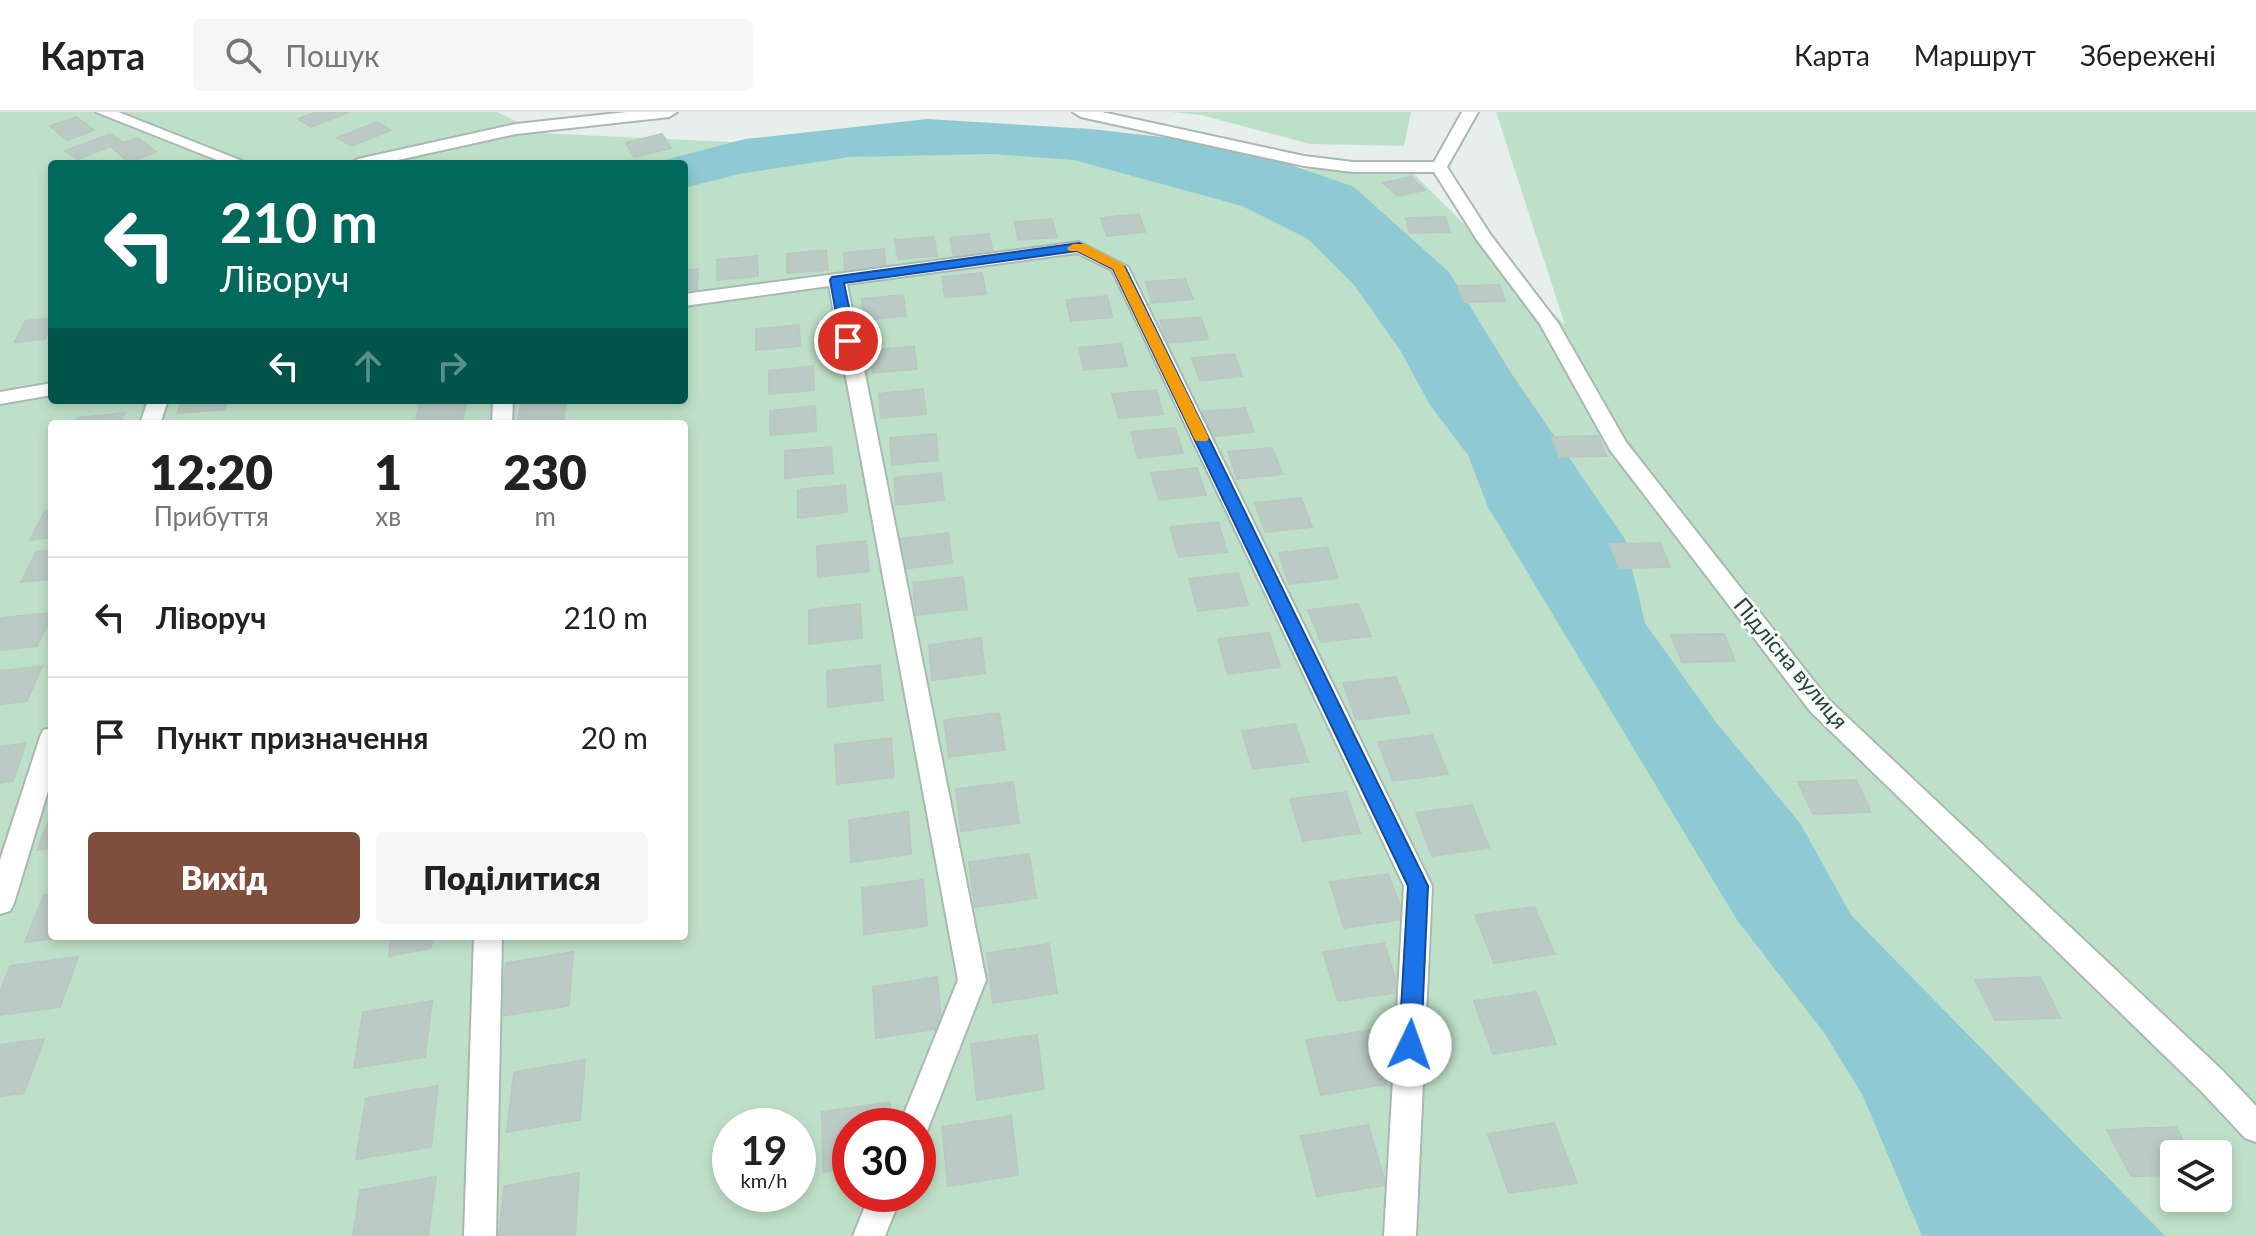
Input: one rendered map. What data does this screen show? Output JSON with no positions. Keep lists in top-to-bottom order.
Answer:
{
  "streets": {
    "street": ["Підлісна вулиця"]
  },
  "page": {
    "header": "Карта",
    "search": "Пошук",
    "nav": ["Карта", "Маршрут", "Збережені"],
    "turn": ["210 m", "Ліворуч"],
    "eta": [
      "12:20",
      "Прибуття",
      "1",
      "хв",
      "230",
      "m"
    ],
    "list": [
      {
        "name": "Ліворуч",
        "value": "210 m"
      },
      {
        "name": "Пункт призначення",
        "value": "20 m"
      }
    ],
    "buttons": ["Вихід", "Поділитися"],
    "speed": "19 km/h",
    "limit": "30"
  }
}
